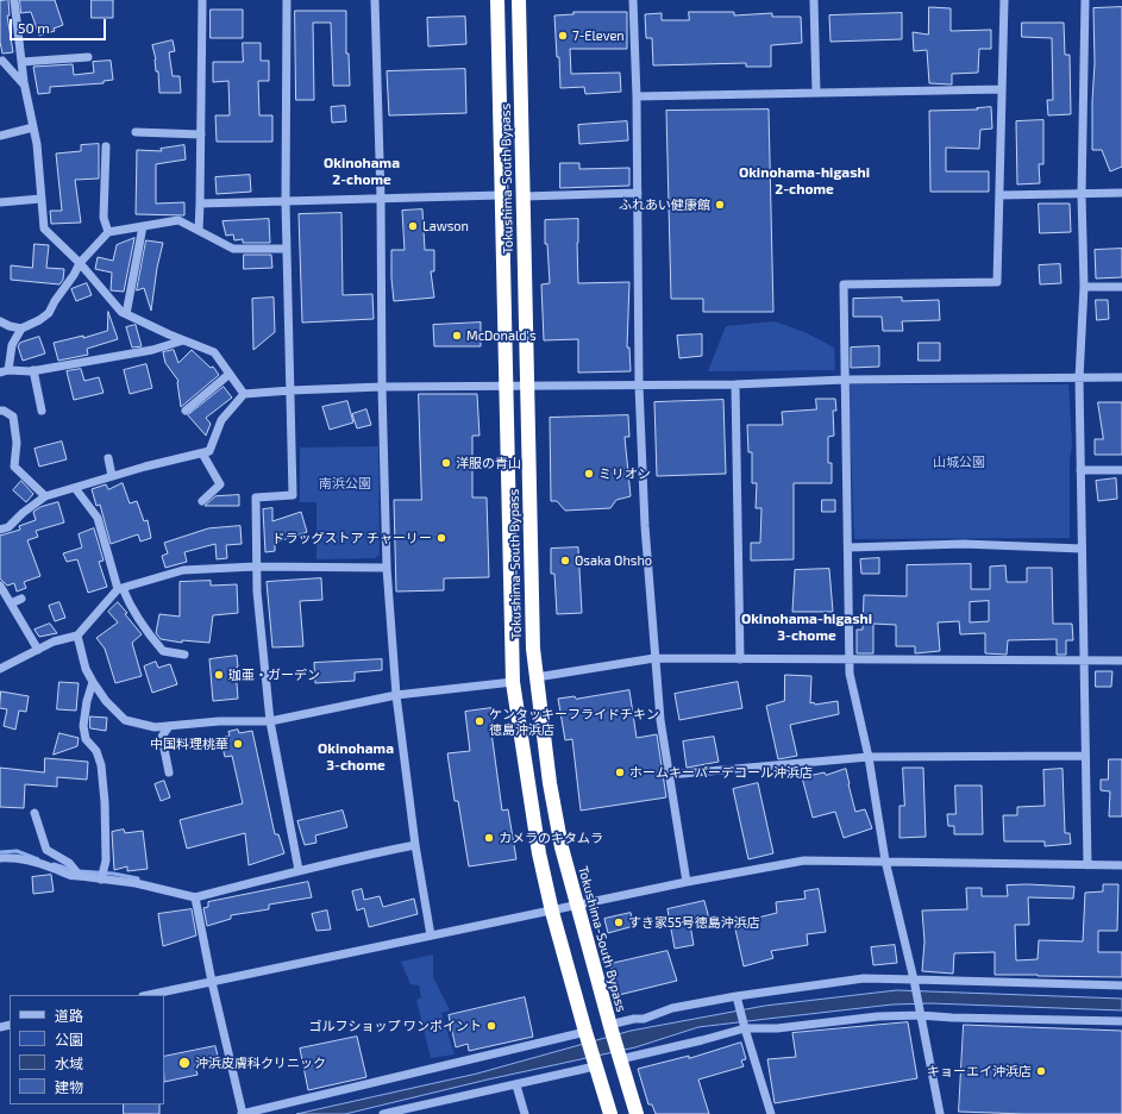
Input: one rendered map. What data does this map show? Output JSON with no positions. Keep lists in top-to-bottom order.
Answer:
{
  "streets": {
    "highway": ["Tokushima-South Bypass"]
  },
  "districts": [
    "Okinohama 2-chome",
    "Okinohama-higashi 2-chome",
    "Okinohama-higashi 3-chome",
    "Okinohama 3-chome"
  ],
  "parks": ["山城公園", "南浜公園"],
  "places": [
    "7-Eleven",
    "ふれあい健康館",
    "Lawson",
    "McDonald's",
    "洋服の青山",
    "ミリオン",
    "ドラッグストア チャーリー",
    "Osaka Ohsho",
    "珈亜・ガーデン",
    "ケンタッキーフライドチキン 徳島沖浜店",
    "中国料理桃華",
    "ホームキーパーデコール沖浜店",
    "カメラのキタムラ",
    "すき家55号徳島沖浜店",
    "ゴルフショップ ワンポイント",
    "沖浜皮膚科クリニック",
    "キョーエイ沖浜店"
  ],
  "legend": [
    "道路",
    "公園",
    "水域",
    "建物"
  ],
  "scale_bar": "50 m"
}
